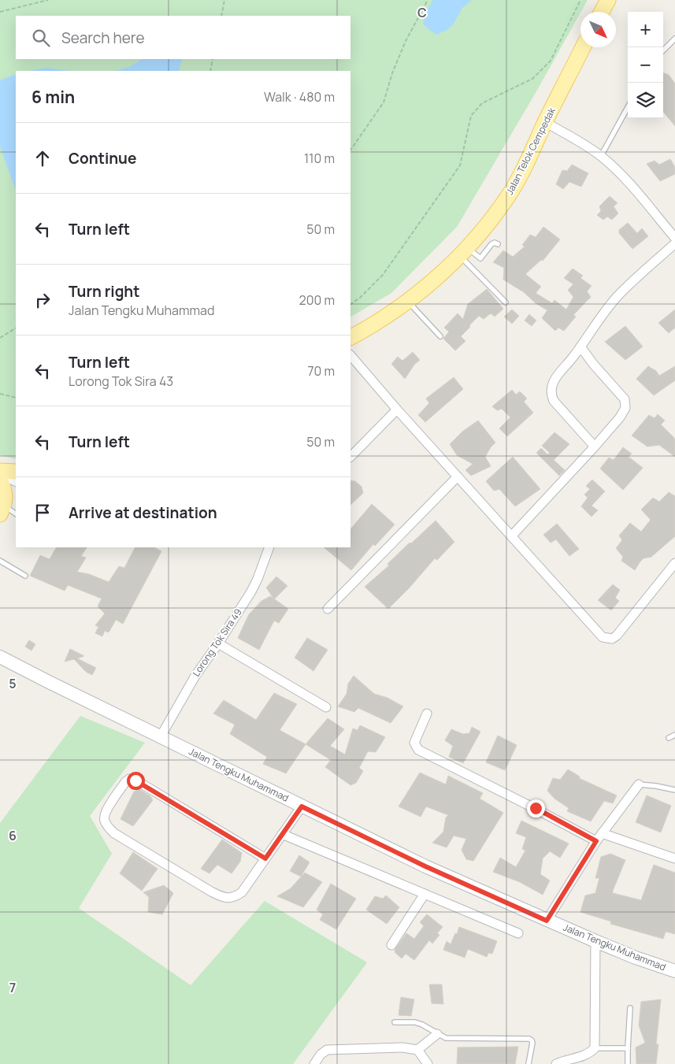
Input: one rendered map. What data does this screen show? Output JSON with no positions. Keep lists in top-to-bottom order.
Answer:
{
  "streets": {
    "main road": ["Jalan Telok Cempedak", "Jalan Tengku Muhammad"],
    "street": ["Lorong Tok Sira 49"]
  },
  "crossings": [
    ["Lorong Tok Sira 49", "Jalan Tengku Muhammad"]
  ],
  "north": "bottom right",
  "page": {
    "map_buttons": ["+", "−"],
    "search": "Search here",
    "heading": ["6 min", "Walk · 480 m"],
    "list": [
      ["Continue", "110 m"],
      ["Turn left", "50 m"],
      ["Turn right", "Jalan Tengku Muhammad", "200 m"],
      ["Turn left", "Lorong Tok Sira 43", "70 m"],
      ["Turn left", "50 m"],
      "Arrive at destination"
    ]
  },
  "grid": {
    "columns": ["C"],
    "rows": ["5", "6", "7"]
  }
}
